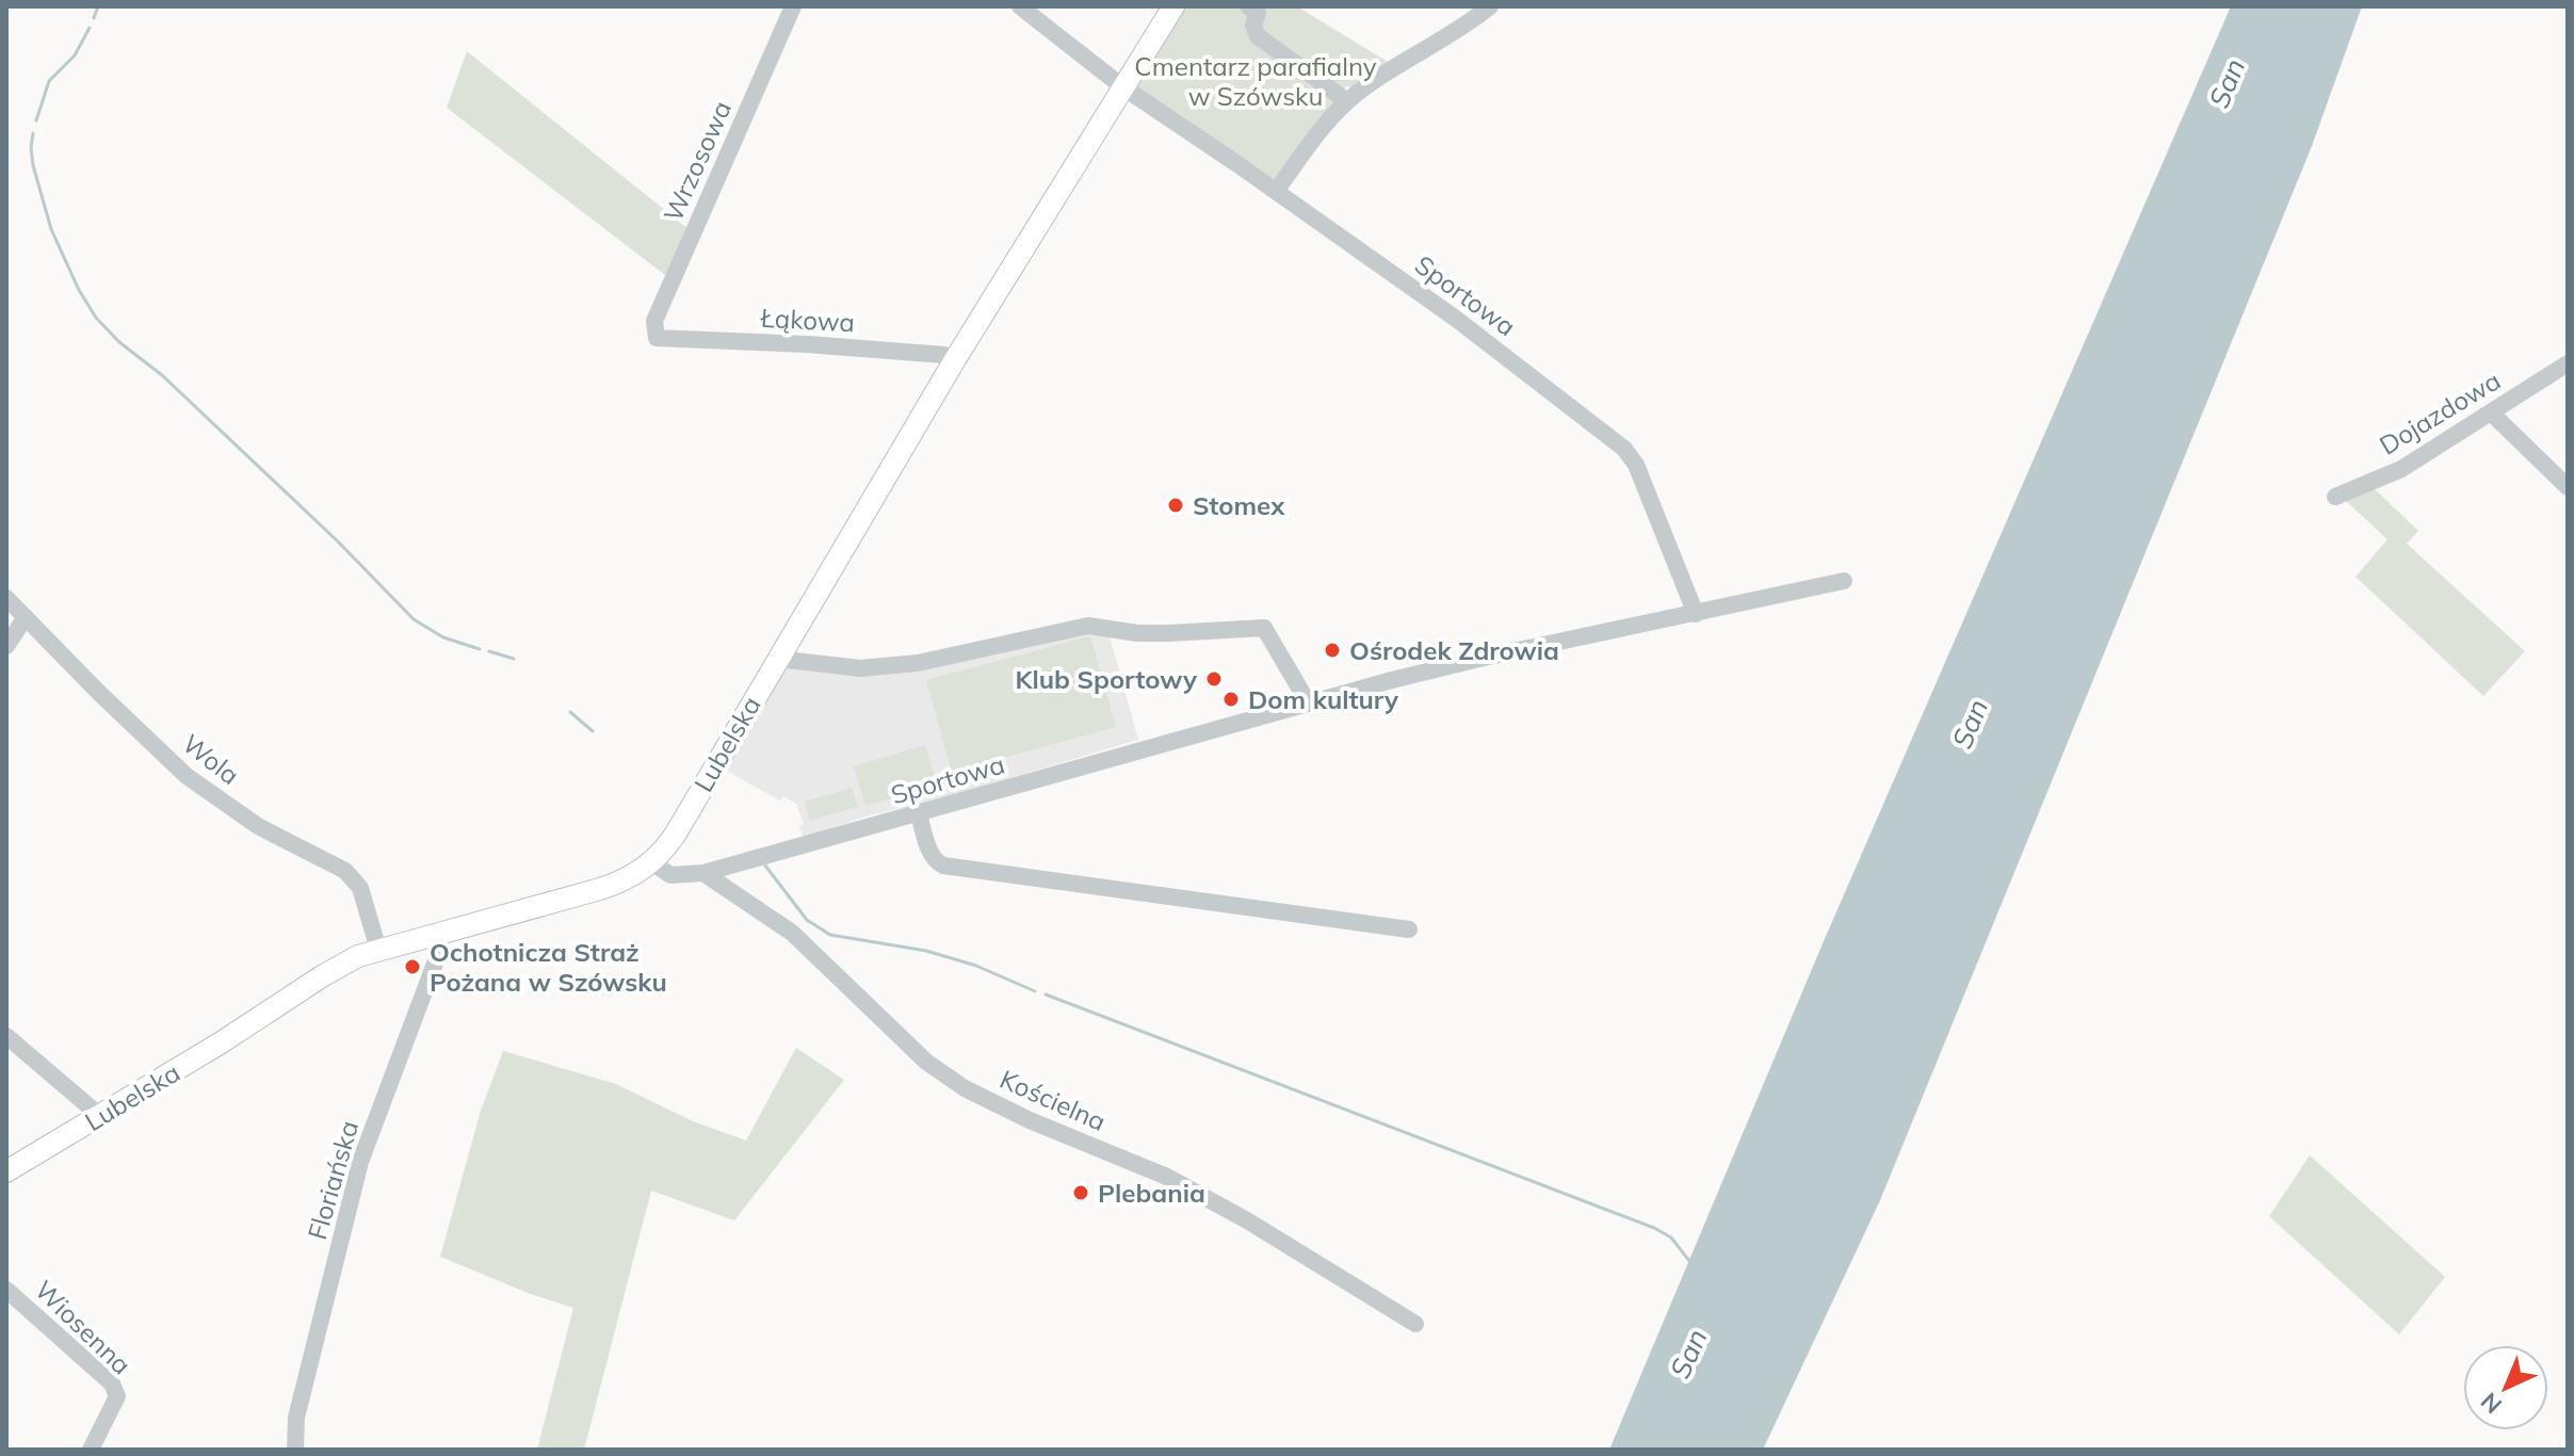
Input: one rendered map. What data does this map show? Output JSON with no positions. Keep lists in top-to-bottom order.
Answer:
{
  "streets": {
    "main road": ["Lubelska"],
    "street": [
      "Wrzosowa",
      "Sportowa",
      "Łąkowa",
      "Dojazdowa",
      "Wola",
      "Kościelna",
      "Floriańska",
      "Wiosenna"
    ]
  },
  "crossings": [
    ["Wrzosowa", "Łąkowa"],
    ["Sportowa", "Lubelska"],
    ["Sportowa", "Kościelna"],
    ["Łąkowa", "Lubelska"],
    ["Lubelska", "Wola"],
    ["Lubelska", "Floriańska"]
  ],
  "water": ["San"],
  "parks": ["Cmentarz parafialny w Szówsku"],
  "places": [
    "Stomex",
    "Ośrodek Zdrowia",
    "Klub Sportowy",
    "Dom kultury",
    "Ochotnicza Straż Pożana w Szówsku",
    "Plebania"
  ],
  "north": "bottom left"
}
